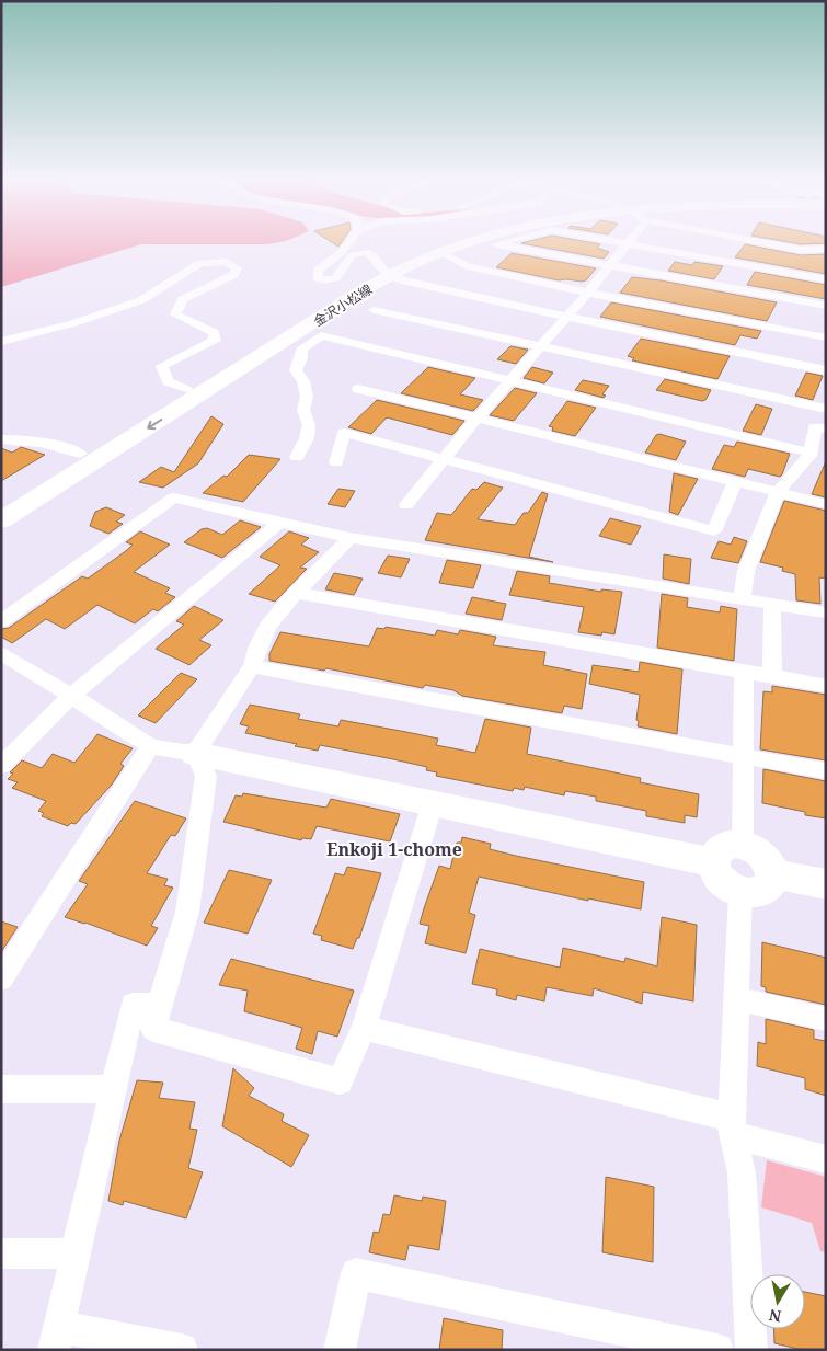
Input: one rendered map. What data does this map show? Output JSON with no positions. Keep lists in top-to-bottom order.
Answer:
{
  "streets": {
    "main road": ["金沢小松線"]
  },
  "districts": ["Enkoji 1-chome"],
  "north": "bottom"
}
